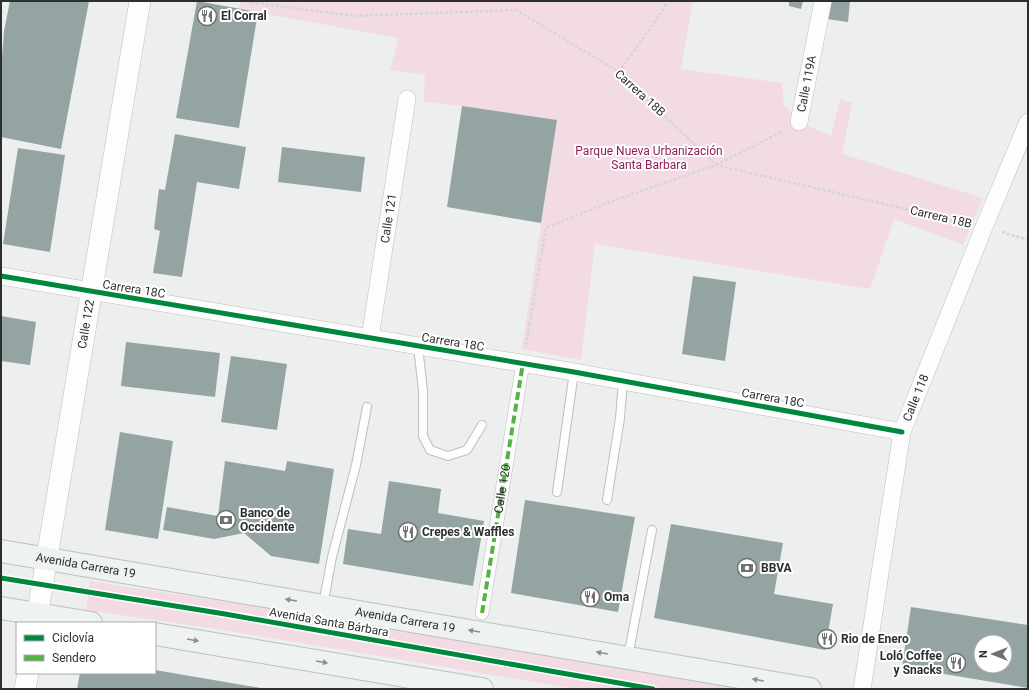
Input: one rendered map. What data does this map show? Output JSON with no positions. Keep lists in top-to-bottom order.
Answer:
{
  "streets": {
    "main road": ["Avenida Carrera 19"],
    "street": [
      "Calle 119A",
      "Calle 121",
      "Carrera 18C",
      "Calle 122",
      "Calle 118",
      "Calle 120"
    ],
    "path": ["Carrera 18B"],
    "cycle path": ["Avenida Santa Bárbara"]
  },
  "crossings": [
    ["Calle 119A", "Carrera 18B"],
    ["Calle 119A", "Carrera 18C"],
    ["Calle 119A", "Calle 120"],
    ["Carrera 18B", "Calle 118"],
    ["Calle 121", "Carrera 18C"],
    ["Carrera 18C", "Calle 122"],
    ["Carrera 18C", "Calle 118"],
    ["Carrera 18C", "Calle 120"],
    ["Calle 122", "Avenida Carrera 19"]
  ],
  "parks": ["Parque Nueva Urbanización Santa Barbara"],
  "places": {
    "restaurant": [
      "El Corral",
      "Crepes & Waffles",
      "Oma",
      "Rio de Enero",
      "Loló Coffee y Snacks"
    ],
    "bank": ["Banco de Occidente", "BBVA"]
  },
  "legend": ["Ciclovía", "Sendero"],
  "north": "left"
}
